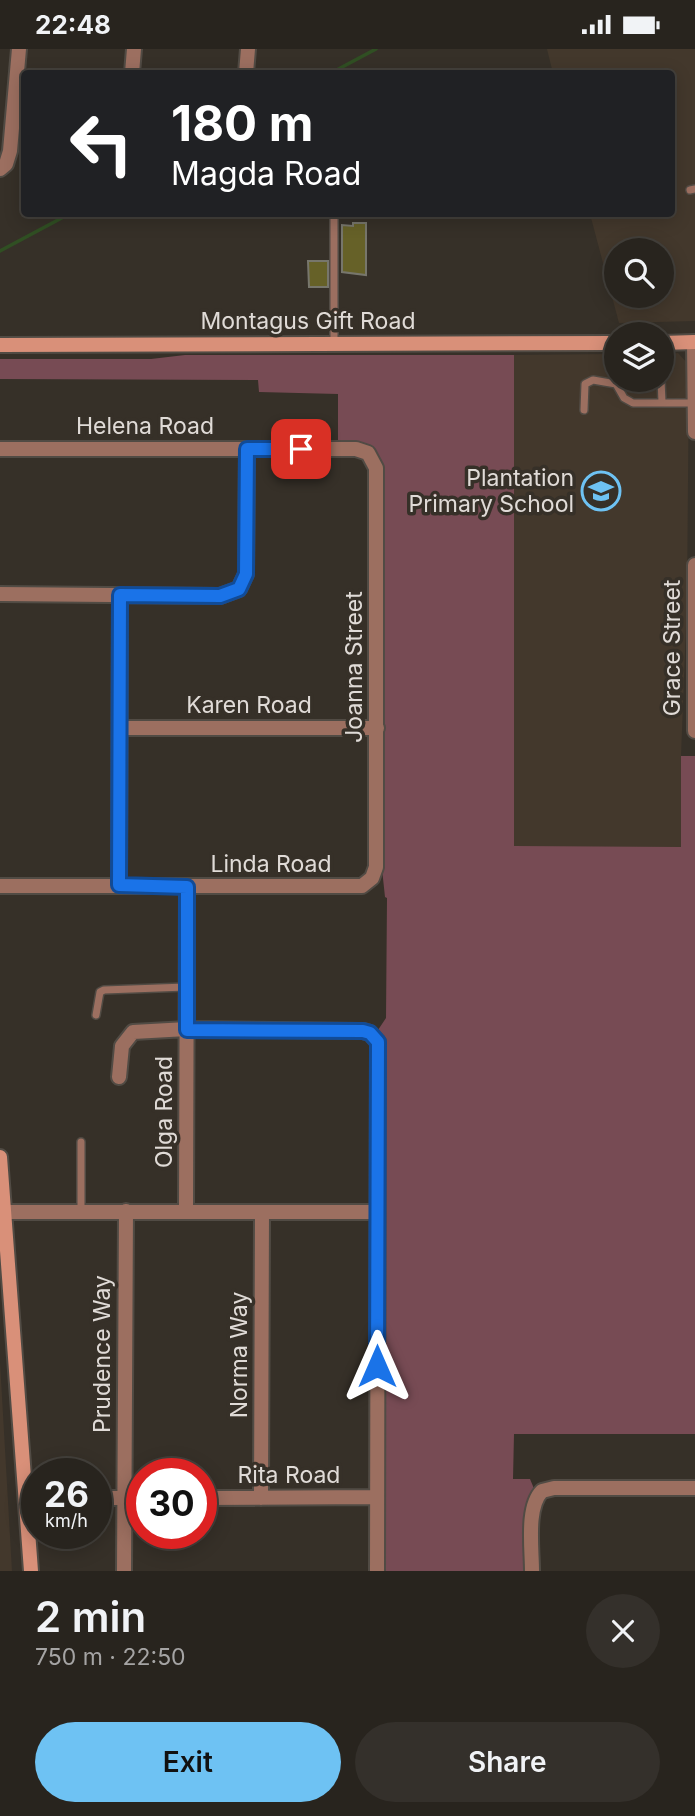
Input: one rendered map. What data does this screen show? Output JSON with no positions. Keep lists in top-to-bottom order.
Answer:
{
  "streets": {
    "street": [
      "Montagus Gift Road",
      "Helena Road",
      "Grace Street",
      "Joanna Street",
      "Karen Road",
      "Linda Road",
      "Olga Road",
      "Prudence Way",
      "Norma Way",
      "Rita Road"
    ]
  },
  "crossings": [
    ["Helena Road", "Joanna Street"],
    ["Joanna Street", "Karen Road"],
    ["Joanna Street", "Linda Road"],
    ["Linda Road", "Olga Road"],
    ["Norma Way", "Rita Road"]
  ],
  "places": {
    "school or university": ["Plantation Primary School"]
  },
  "page": {
    "status": "22:48",
    "turn": ["180 m", "Magda Road"],
    "speed": "26 km/h",
    "limit": "30",
    "heading": ["2 min", "750 m · 22:50"],
    "buttons": ["Exit", "Share"]
  }
}
